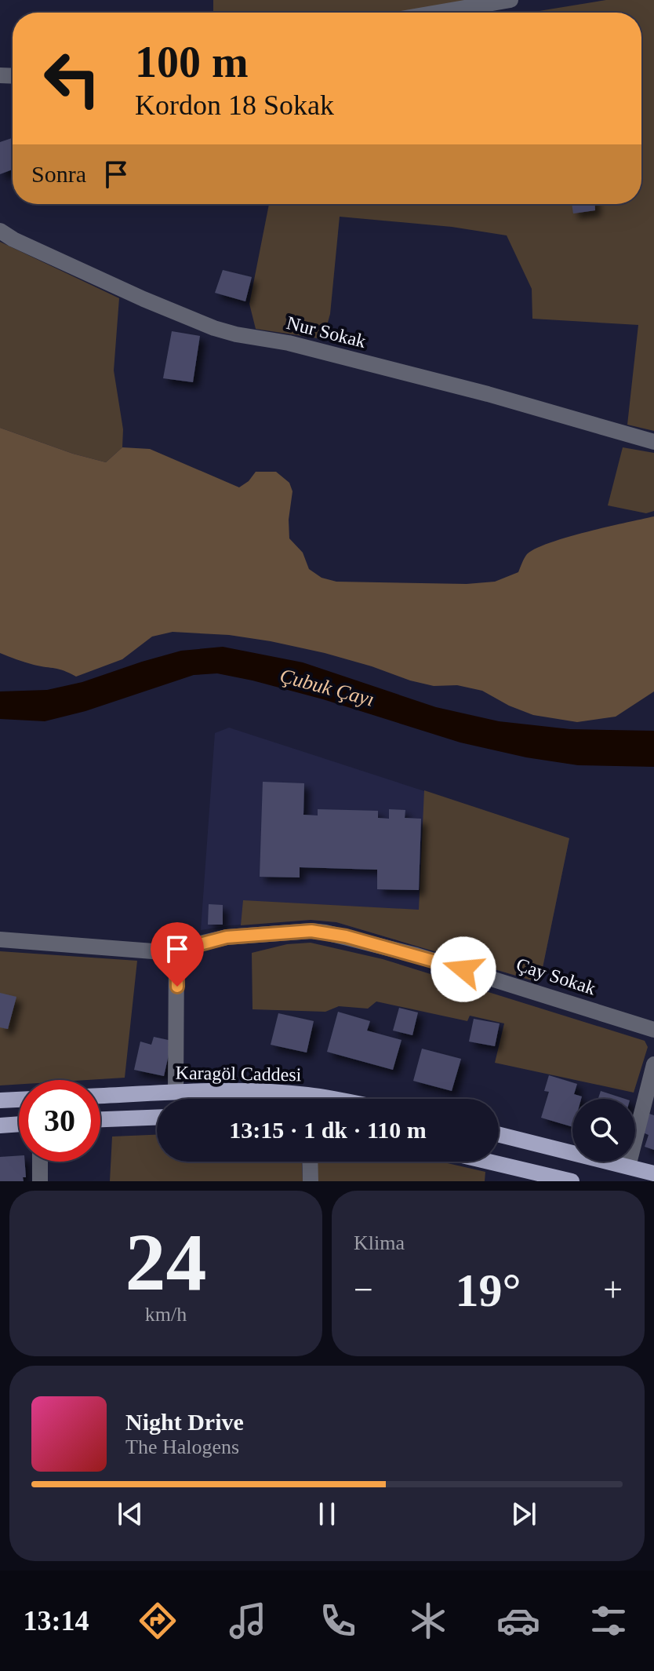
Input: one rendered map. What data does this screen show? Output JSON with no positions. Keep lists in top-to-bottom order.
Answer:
{
  "streets": {
    "main road": ["Karagöl Caddesi"],
    "street": ["Nur Sokak", "Çay Sokak"]
  },
  "water": ["Çubuk Çayı"],
  "page": {
    "turn": ["100 m", "Kordon 18 Sokak"],
    "then": "Sonra",
    "limit": "30",
    "trip": "13:15 · 1 dk · 110 m",
    "tile": [
      ["24", "km/h"],
      "Klima"
    ],
    "heat": ["−", "19°", "+"],
    "song": ["Night Drive", "The Halogens"],
    "tabs": "13:14"
  }
}
